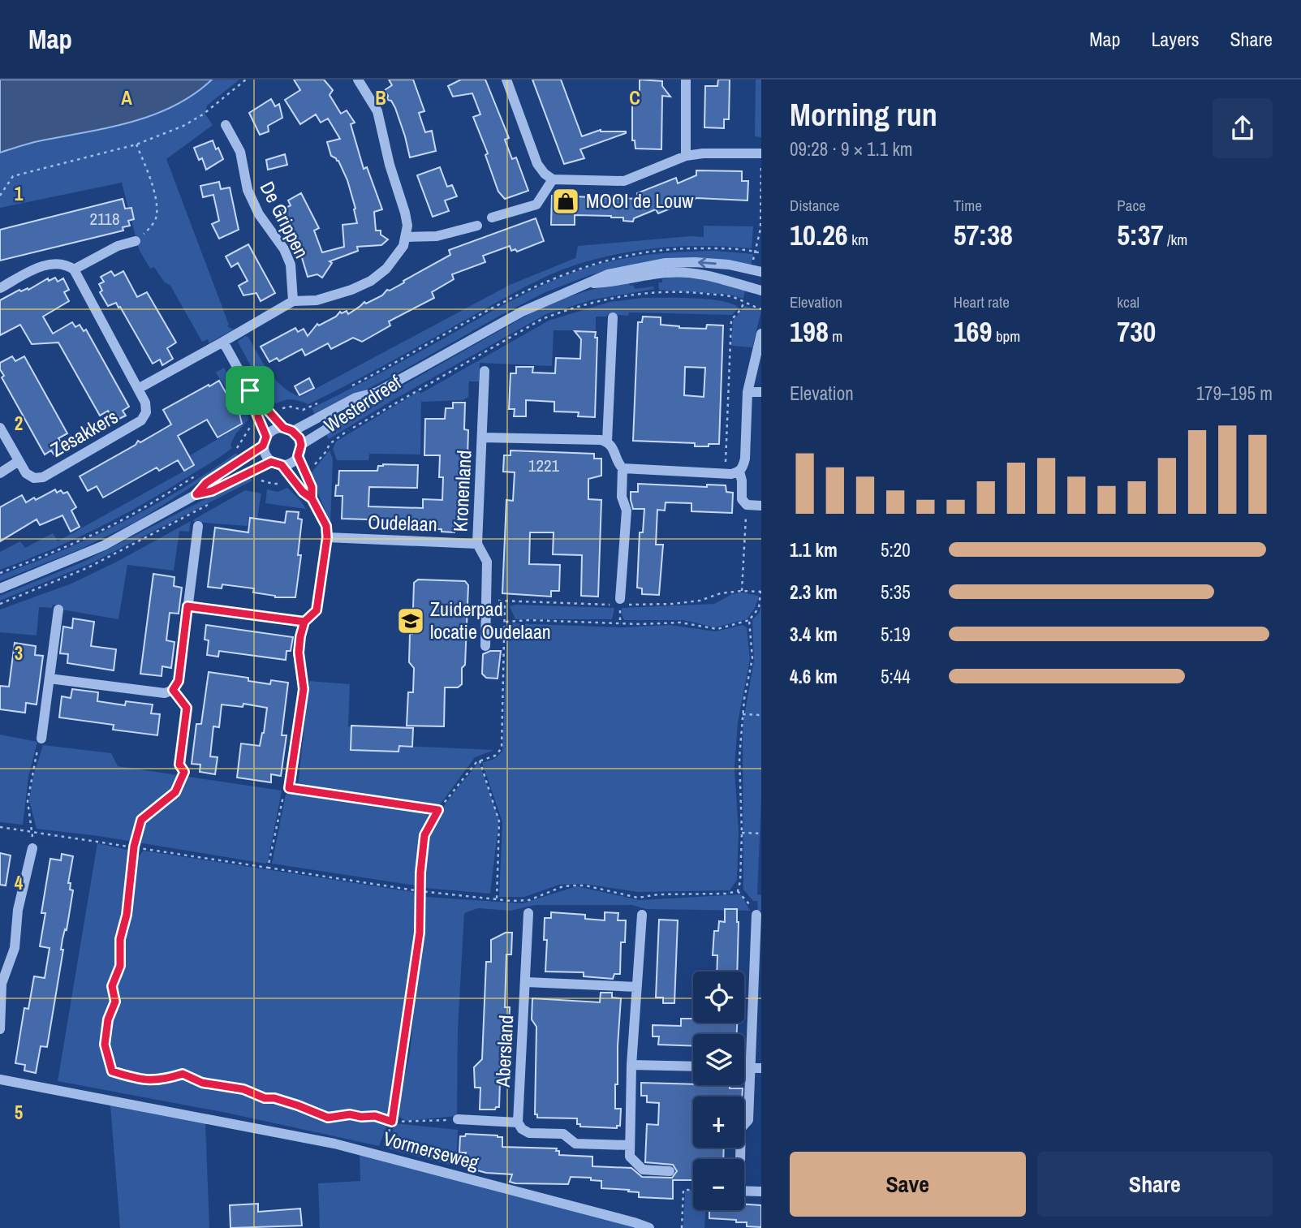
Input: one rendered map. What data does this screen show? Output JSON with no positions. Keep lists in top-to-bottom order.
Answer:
{
  "streets": {
    "street": [
      "De Grippen",
      "Westerdreef",
      "Zesakkers",
      "Kronenland",
      "Oudelaan",
      "Abersland",
      "Vormerseweg"
    ]
  },
  "crossings": [
    ["Kronenland", "Oudelaan"]
  ],
  "places": {
    "shop": ["MOOI de Louw"],
    "school or university": ["Zuiderpad locatie Oudelaan"]
  },
  "house_numbers": ["2118", "1221"],
  "page": {
    "header": "Map",
    "nav": ["Map", "Layers", "Share"],
    "heading": ["Morning run", "09:28 · 9 × 1.1 km"],
    "stats": [
      ["Distance", "10.26 km"],
      ["Time", "57:38"],
      ["Pace", "5:37 /km"],
      ["Elevation", "198 m"],
      ["Heart rate", "169 bpm"],
      ["kcal", "730"]
    ],
    "chart": ["Elevation", "179–195 m"],
    "list": [
      {
        "name": "1.1 km",
        "note": "5:20"
      },
      {
        "name": "2.3 km",
        "note": "5:35"
      },
      {
        "name": "3.4 km",
        "note": "5:19"
      },
      {
        "name": "4.6 km",
        "note": "5:44"
      }
    ],
    "map_buttons": ["+", "−"],
    "buttons": ["Save", "Share"]
  },
  "grid": {
    "columns": ["A", "B", "C"],
    "rows": [
      "1",
      "2",
      "3",
      "4",
      "5"
    ]
  }
}
